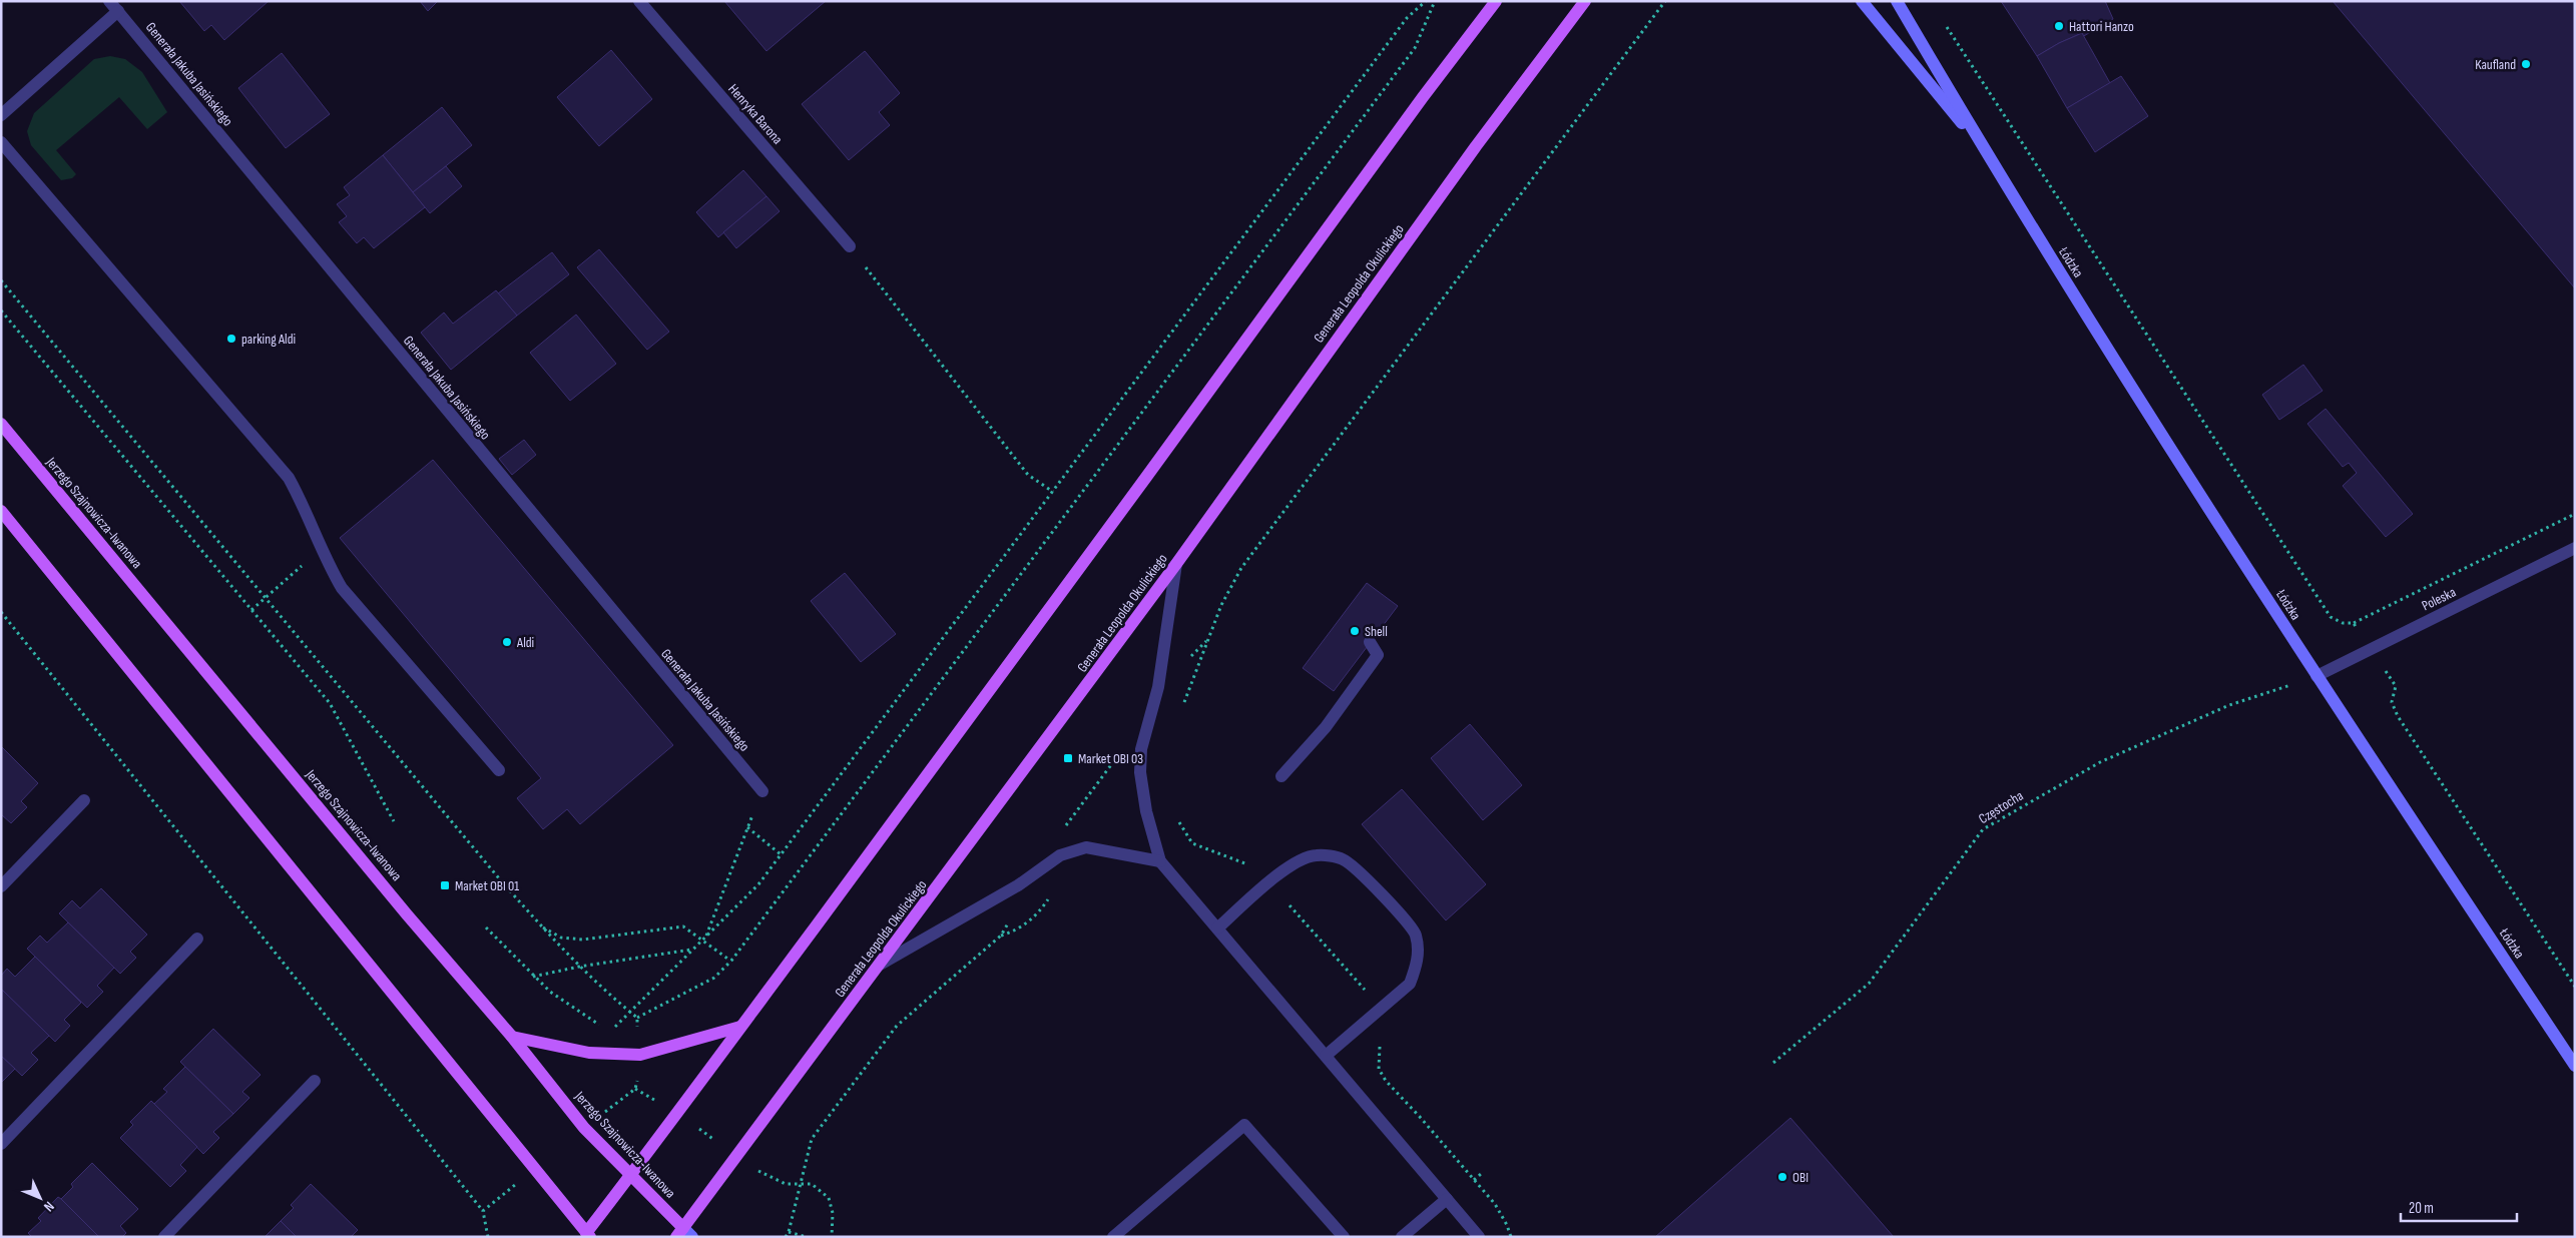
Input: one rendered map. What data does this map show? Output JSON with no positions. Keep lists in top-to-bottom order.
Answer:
{
  "streets": {
    "main road": ["Generała Leopolda Okulickiego", "Jerzego Szajnowicza-Iwanowa"],
    "street": [
      "Generała Jakuba Jasińskiego",
      "Henryka Barona",
      "Łódzka",
      "Poleska"
    ],
    "path": ["Częstocha"]
  },
  "crossings": [
    ["Łódzka", "Poleska"],
    ["Łódzka", "Częstocha"],
    ["Generała Leopolda Okulickiego", "Jerzego Szajnowicza-Iwanowa"],
    ["Poleska", "Częstocha"]
  ],
  "places": {
    "other": [
      "Hattori Hanzo",
      "Kaufland",
      "parking Aldi",
      "Shell",
      "Aldi",
      "OBI"
    ],
    "transit": ["Market OBI 03", "Market OBI 01"]
  },
  "scale_bar": "20 m",
  "north": "bottom right"
}
